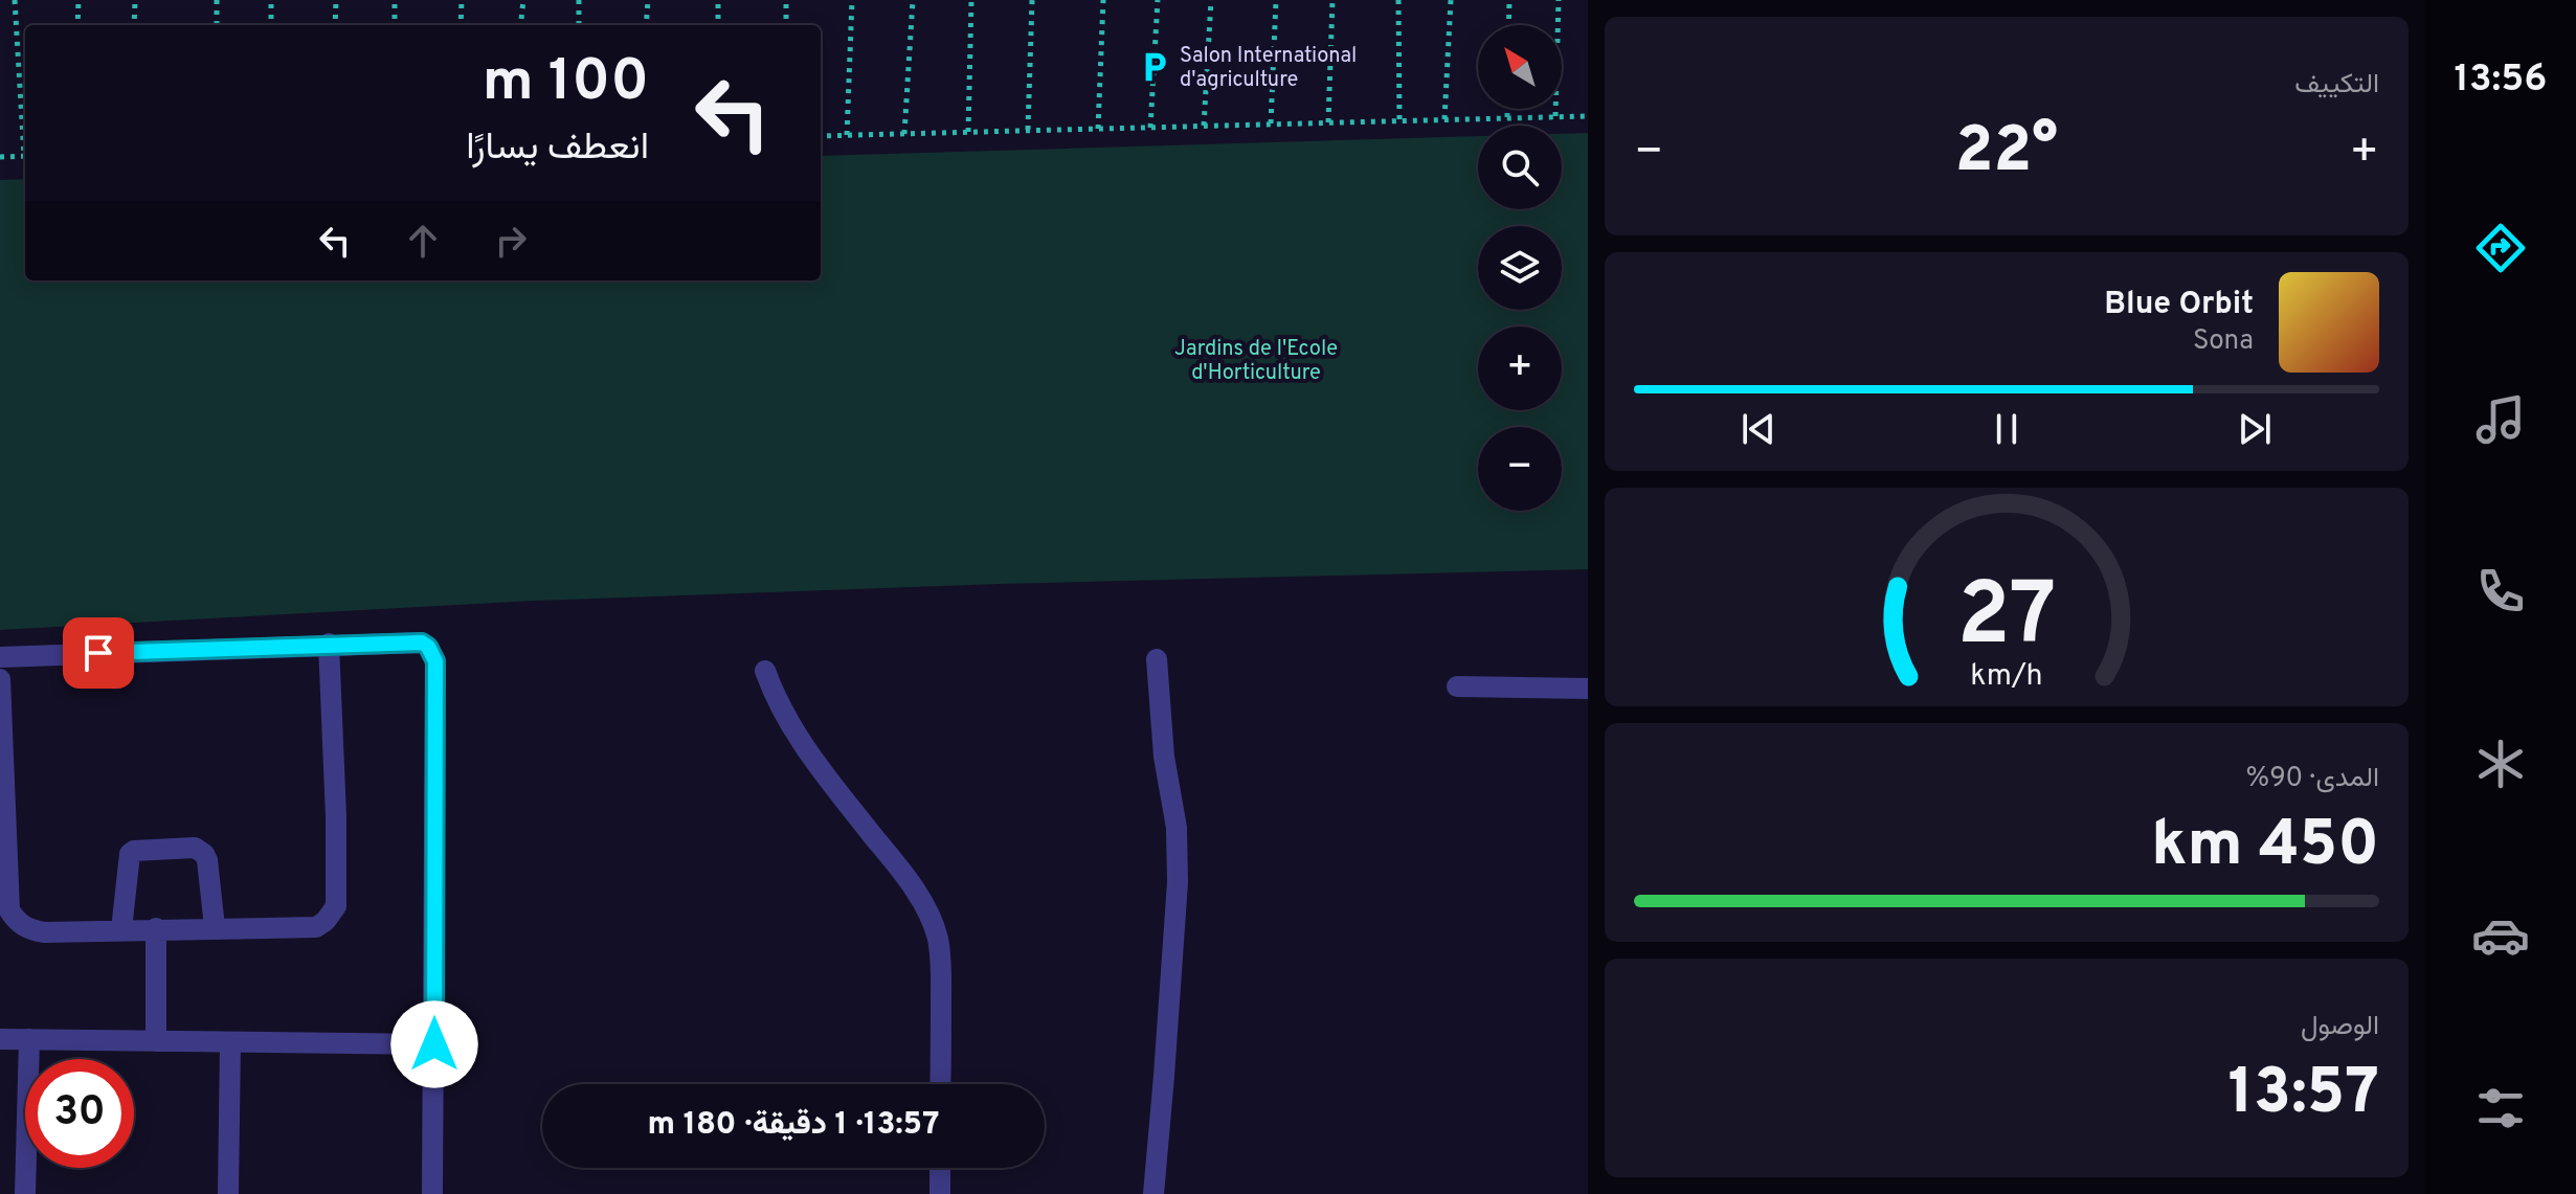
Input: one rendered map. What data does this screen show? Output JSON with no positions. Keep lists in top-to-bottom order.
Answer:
{
  "parks": ["Jardins de I'Ecole d'Horticulture"],
  "places": {
    "parking": ["Salon International d'agriculture"]
  },
  "north": "top left",
  "page": {
    "tabs": "13:56",
    "tile": [
      "التكييف",
      ["المدى · 90%", "450 km"],
      ["الوصول", "13:57"]
    ],
    "map_buttons": ["+", "−"],
    "turn": ["100 m", "انعطف يسارًا"],
    "heat": ["−", "22°", "+"],
    "song": ["Blue Orbit", "Sona"],
    "limit": "30",
    "trip": "13:57 · 1 دقيقة · 180 m",
    "gauge": ["27", "km/h"]
  }
}
